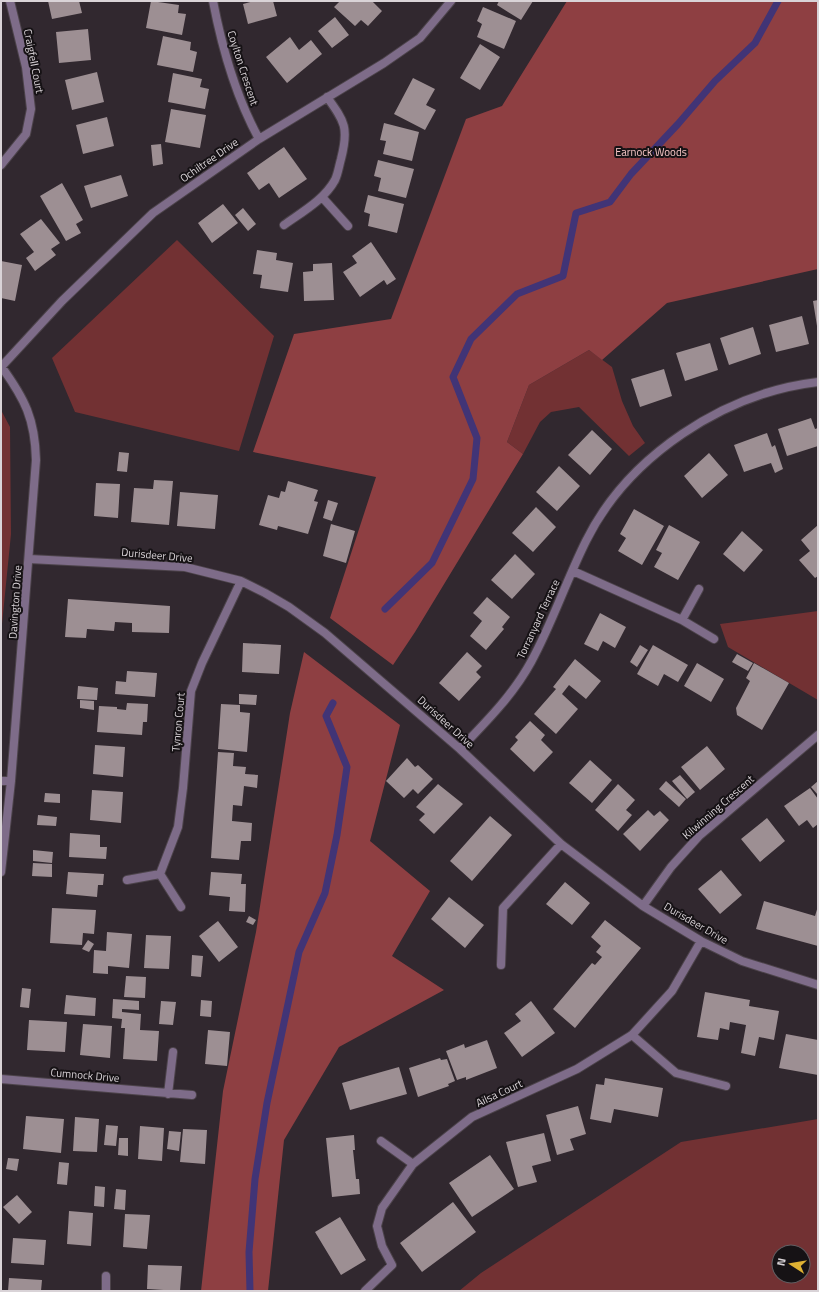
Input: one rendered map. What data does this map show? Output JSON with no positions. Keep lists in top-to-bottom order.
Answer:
{
  "streets": {
    "street": [
      "Craigfell Court",
      "Coylton Crescent",
      "Ochiltree Drive",
      "Durisdeer Drive",
      "Davington Drive",
      "Torranyard Terrace",
      "Tynron Court",
      "Kilwinning Crescent",
      "Cumnock Drive",
      "Ailsa Court"
    ]
  },
  "crossings": [
    ["Coylton Crescent", "Ochiltree Drive"],
    ["Ochiltree Drive", "Davington Drive"],
    ["Durisdeer Drive", "Davington Drive"],
    ["Durisdeer Drive", "Torranyard Terrace"],
    ["Durisdeer Drive", "Tynron Court"],
    ["Durisdeer Drive", "Kilwinning Crescent"],
    ["Durisdeer Drive", "Ailsa Court"]
  ],
  "parks": ["Earnock Woods"],
  "north": "left"
}
